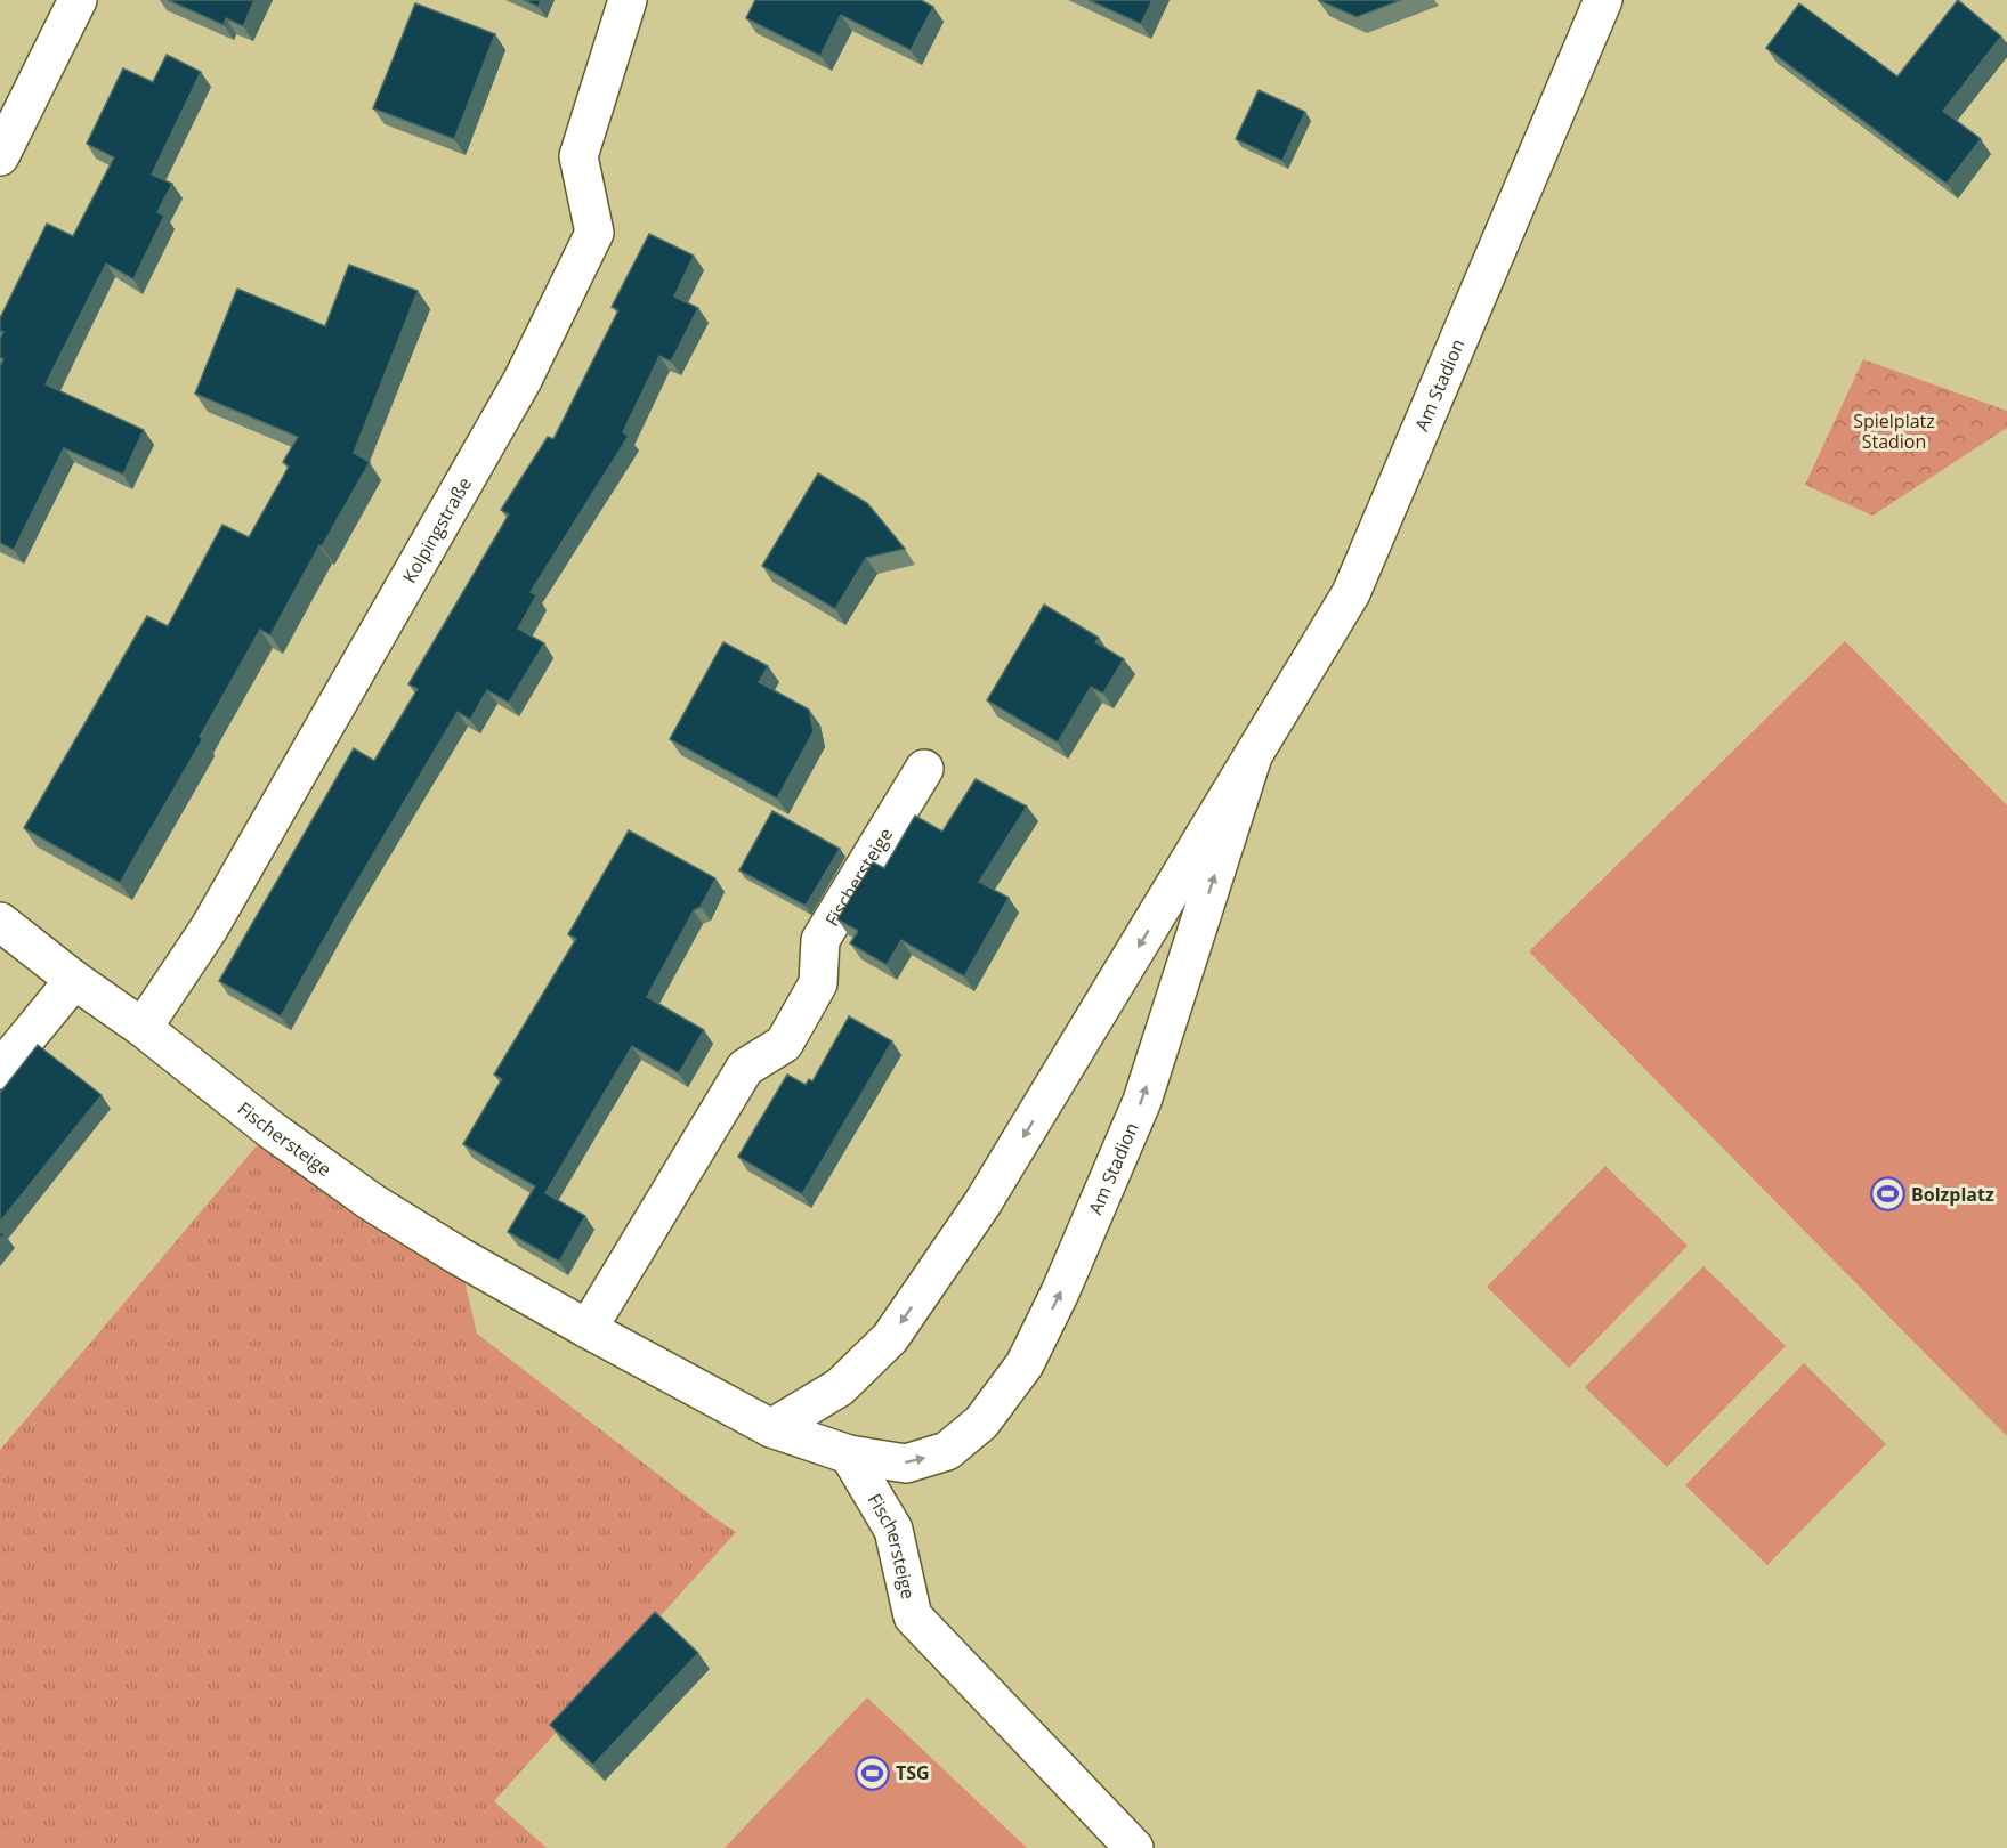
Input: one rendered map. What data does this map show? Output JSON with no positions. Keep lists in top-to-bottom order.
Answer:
{
  "streets": {
    "street": ["Am Stadion", "Kolpingstraße", "Fischersteige"]
  },
  "crossings": [
    ["Am Stadion", "Fischersteige"],
    ["Kolpingstraße", "Fischersteige"]
  ],
  "parks": ["Spielplatz Stadion"],
  "places": {
    "sports": ["Bolzplatz", "TSG"]
  }
}
